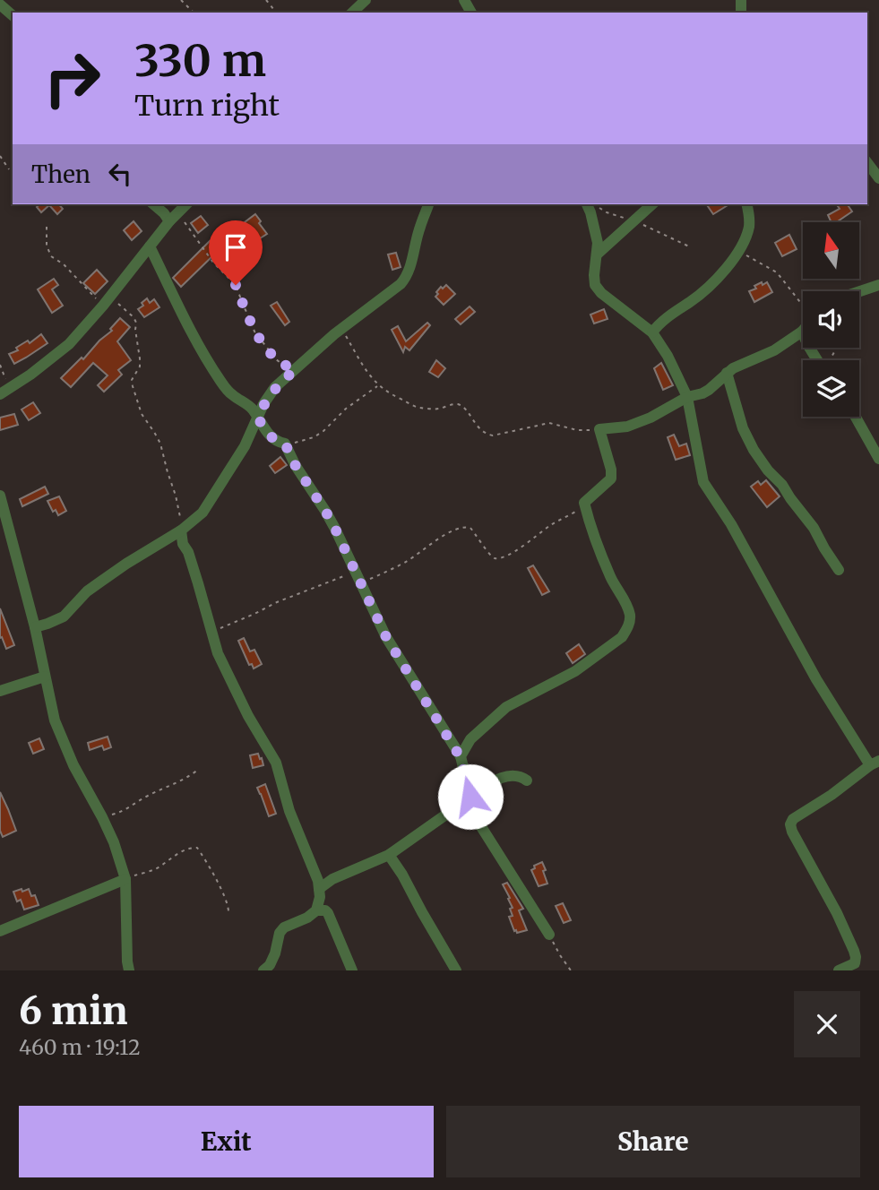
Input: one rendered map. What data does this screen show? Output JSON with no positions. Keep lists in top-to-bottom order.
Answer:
{
  "north": "top",
  "page": {
    "turn": ["330 m", "Turn right"],
    "then": "Then",
    "heading": ["6 min", "460 m · 19:12"],
    "buttons": ["Exit", "Share"]
  }
}
